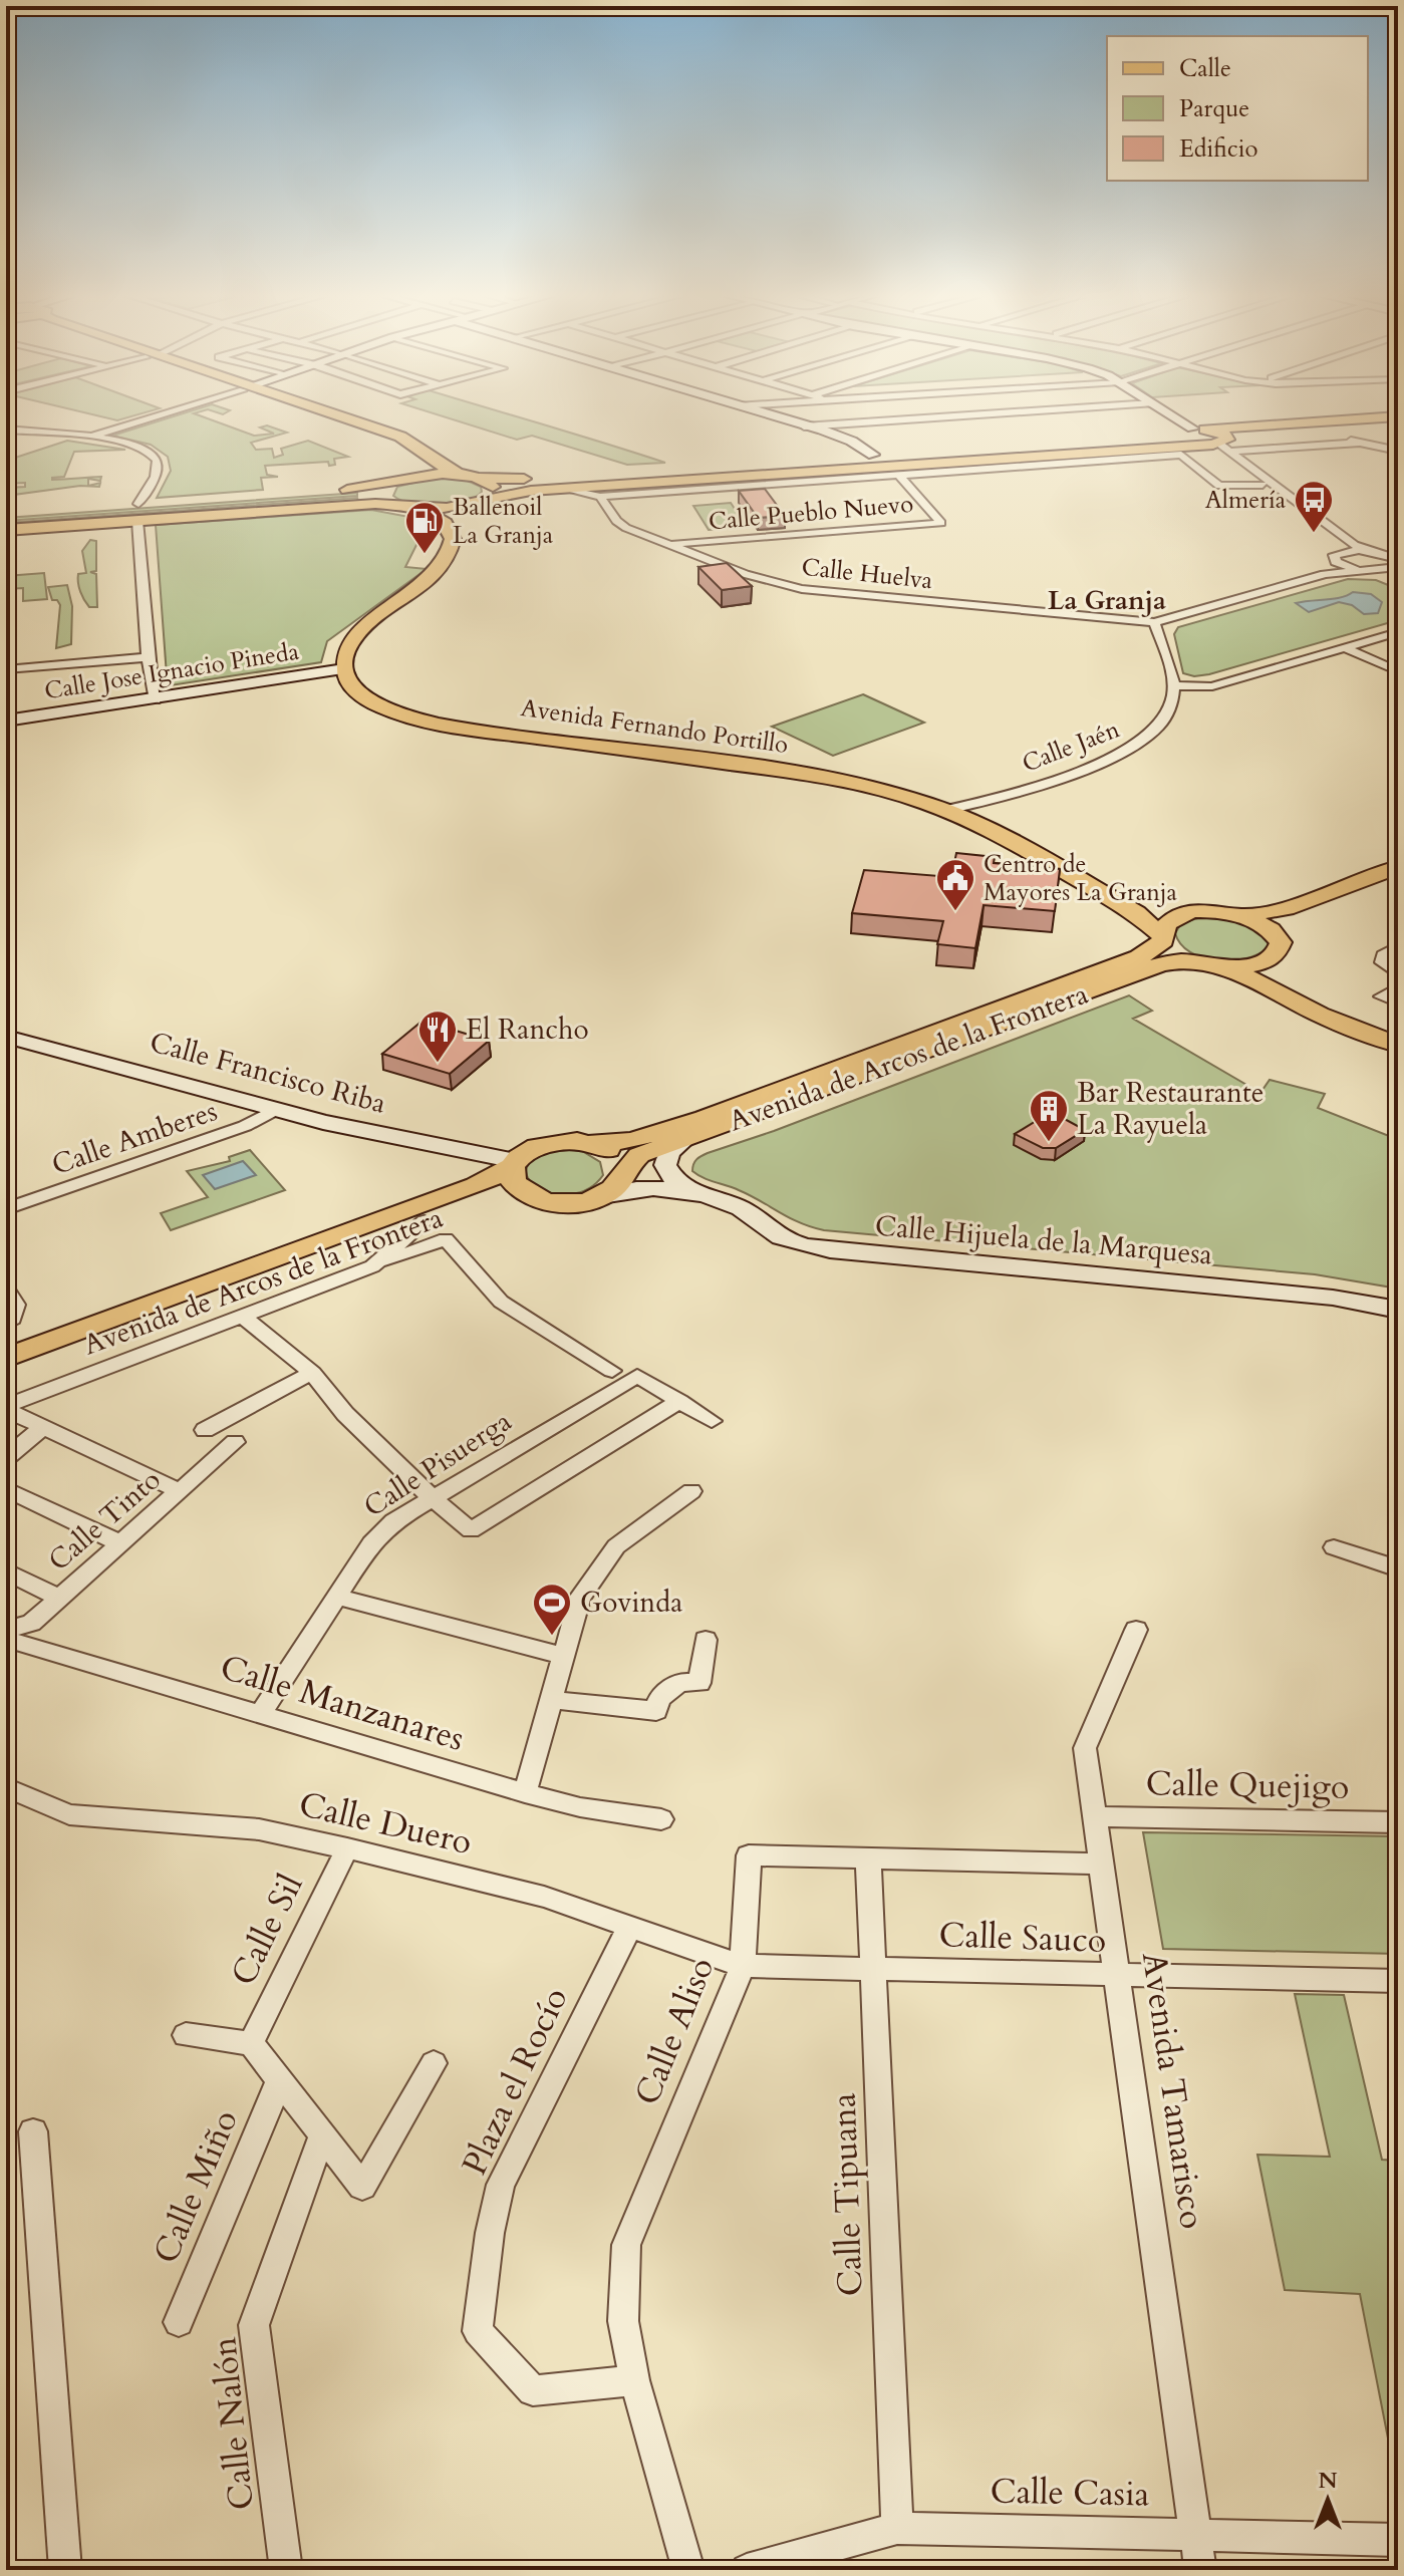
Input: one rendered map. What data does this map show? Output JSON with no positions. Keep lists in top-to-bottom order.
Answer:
{
  "streets": {
    "main road": ["Avenida Fernando Portillo", "Avenida de Arcos de la Frontera"],
    "street": [
      "Calle Pueblo Nuevo",
      "Calle Huelva",
      "Calle Jose Ignacio Pineda",
      "Calle Jaén",
      "Calle Francisco Riba",
      "Calle Amberes",
      "Calle Hijuela de la Marquesa",
      "Calle Pisuerga",
      "Calle Tinto",
      "Calle Manzanares",
      "Calle Quejigo",
      "Calle Duero",
      "Calle Sil",
      "Calle Sauco",
      "Calle Aliso",
      "Plaza el Rocío",
      "Avenida Tamarisco",
      "Calle Miño",
      "Calle Tipuana",
      "Calle Nalón",
      "Calle Casia"
    ]
  },
  "crossings": [
    ["Calle Pueblo Nuevo", "Calle Huelva"],
    ["Calle Jose Ignacio Pineda", "Avenida Fernando Portillo"],
    ["Avenida Fernando Portillo", "Calle Jaén"],
    ["Avenida Fernando Portillo", "Avenida de Arcos de la Frontera"],
    ["Avenida de Arcos de la Frontera", "Calle Francisco Riba"],
    ["Avenida de Arcos de la Frontera", "Calle Hijuela de la Marquesa"],
    ["Calle Francisco Riba", "Calle Amberes"],
    ["Calle Francisco Riba", "Calle Hijuela de la Marquesa"],
    ["Calle Pisuerga", "Calle Manzanares"],
    ["Calle Quejigo", "Avenida Tamarisco"],
    ["Calle Duero", "Calle Sil"],
    ["Calle Duero", "Calle Sauco"],
    ["Calle Duero", "Calle Aliso"],
    ["Calle Duero", "Plaza el Rocío"],
    ["Calle Sauco", "Calle Aliso"],
    ["Calle Sauco", "Avenida Tamarisco"],
    ["Calle Sauco", "Calle Tipuana"],
    ["Calle Aliso", "Plaza el Rocío"],
    ["Calle Aliso", "Avenida Tamarisco"],
    ["Calle Aliso", "Calle Tipuana"],
    ["Avenida Tamarisco", "Calle Casia"],
    ["Calle Tipuana", "Calle Casia"]
  ],
  "districts": ["La Granja"],
  "places": {
    "bus stop": ["Almería"],
    "fuel station": ["Ballenoil La Granja"],
    "public building": ["Centro de Mayores La Granja"],
    "restaurant": ["El Rancho"],
    "building": ["Bar Restaurante La Rayuela"],
    "sports": ["Govinda"]
  },
  "legend": ["Calle", "Parque", "Edificio"],
  "north": "top"
}
